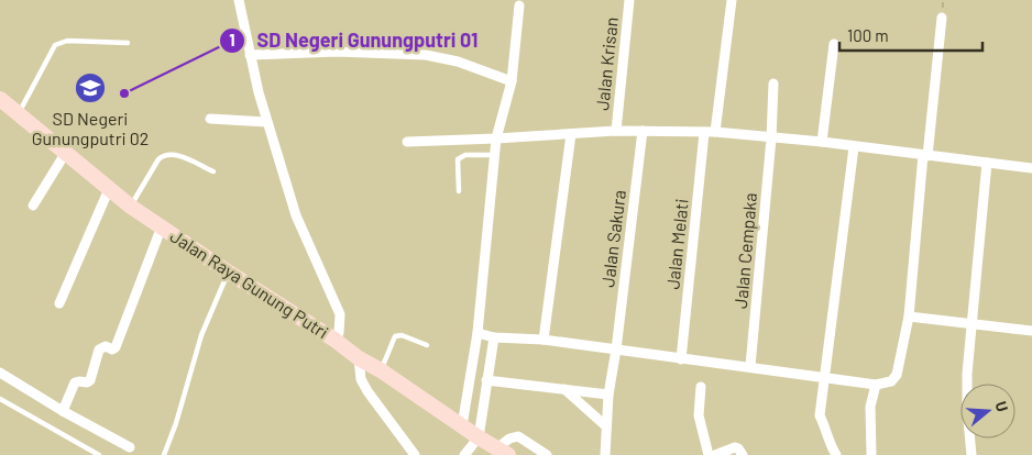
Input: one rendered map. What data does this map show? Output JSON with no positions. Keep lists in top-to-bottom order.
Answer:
{
  "streets": {
    "main road": ["Jalan Raya Gunung Putri"],
    "street": [
      "Jalan Krisan",
      "Jalan Sakura",
      "Jalan Melati",
      "Jalan Cempaka"
    ]
  },
  "places": {
    "school or university": ["SD Negeri Gunungputri 02"],
    "other": ["SD Negeri Gunungputri 01"]
  },
  "scale_bar": "100 m",
  "north": "right"
}
